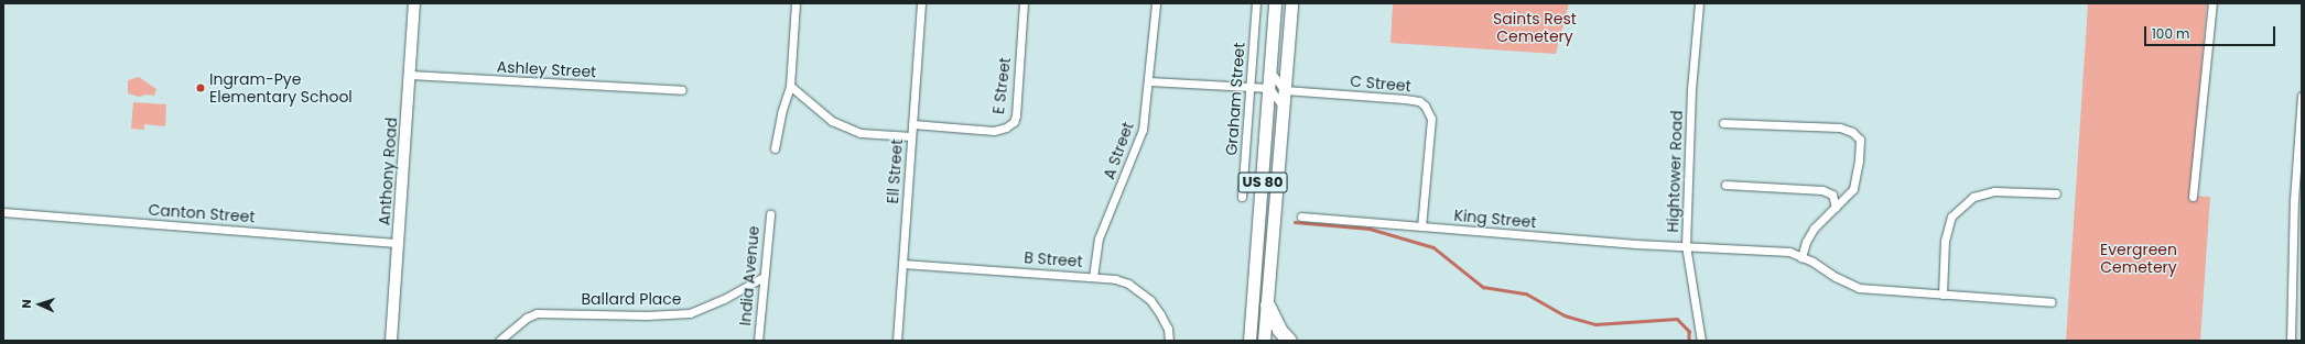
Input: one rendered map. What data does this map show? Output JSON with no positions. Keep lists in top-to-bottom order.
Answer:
{
  "streets": {
    "main road": ["US 80"],
    "street": [
      "Ashley Street",
      "C Street",
      "E Street",
      "Graham Street",
      "A Street",
      "Anthony Road",
      "Ell Street",
      "Hightower Road",
      "Canton Street",
      "King Street",
      "B Street",
      "India Avenue",
      "Ballard Place"
    ]
  },
  "crossings": [
    ["Ashley Street", "Anthony Road"],
    ["C Street", "US 80"],
    ["C Street", "King Street"],
    ["E Street", "Ell Street"],
    ["A Street", "B Street"],
    ["Anthony Road", "Canton Street"],
    ["Ell Street", "B Street"],
    ["Hightower Road", "King Street"],
    ["India Avenue", "Ballard Place"]
  ],
  "parks": ["Saints Rest Cemetery", "Evergreen Cemetery"],
  "places": ["Ingram-Pye Elementary School"],
  "scale_bar": "100 m",
  "north": "left"
}
